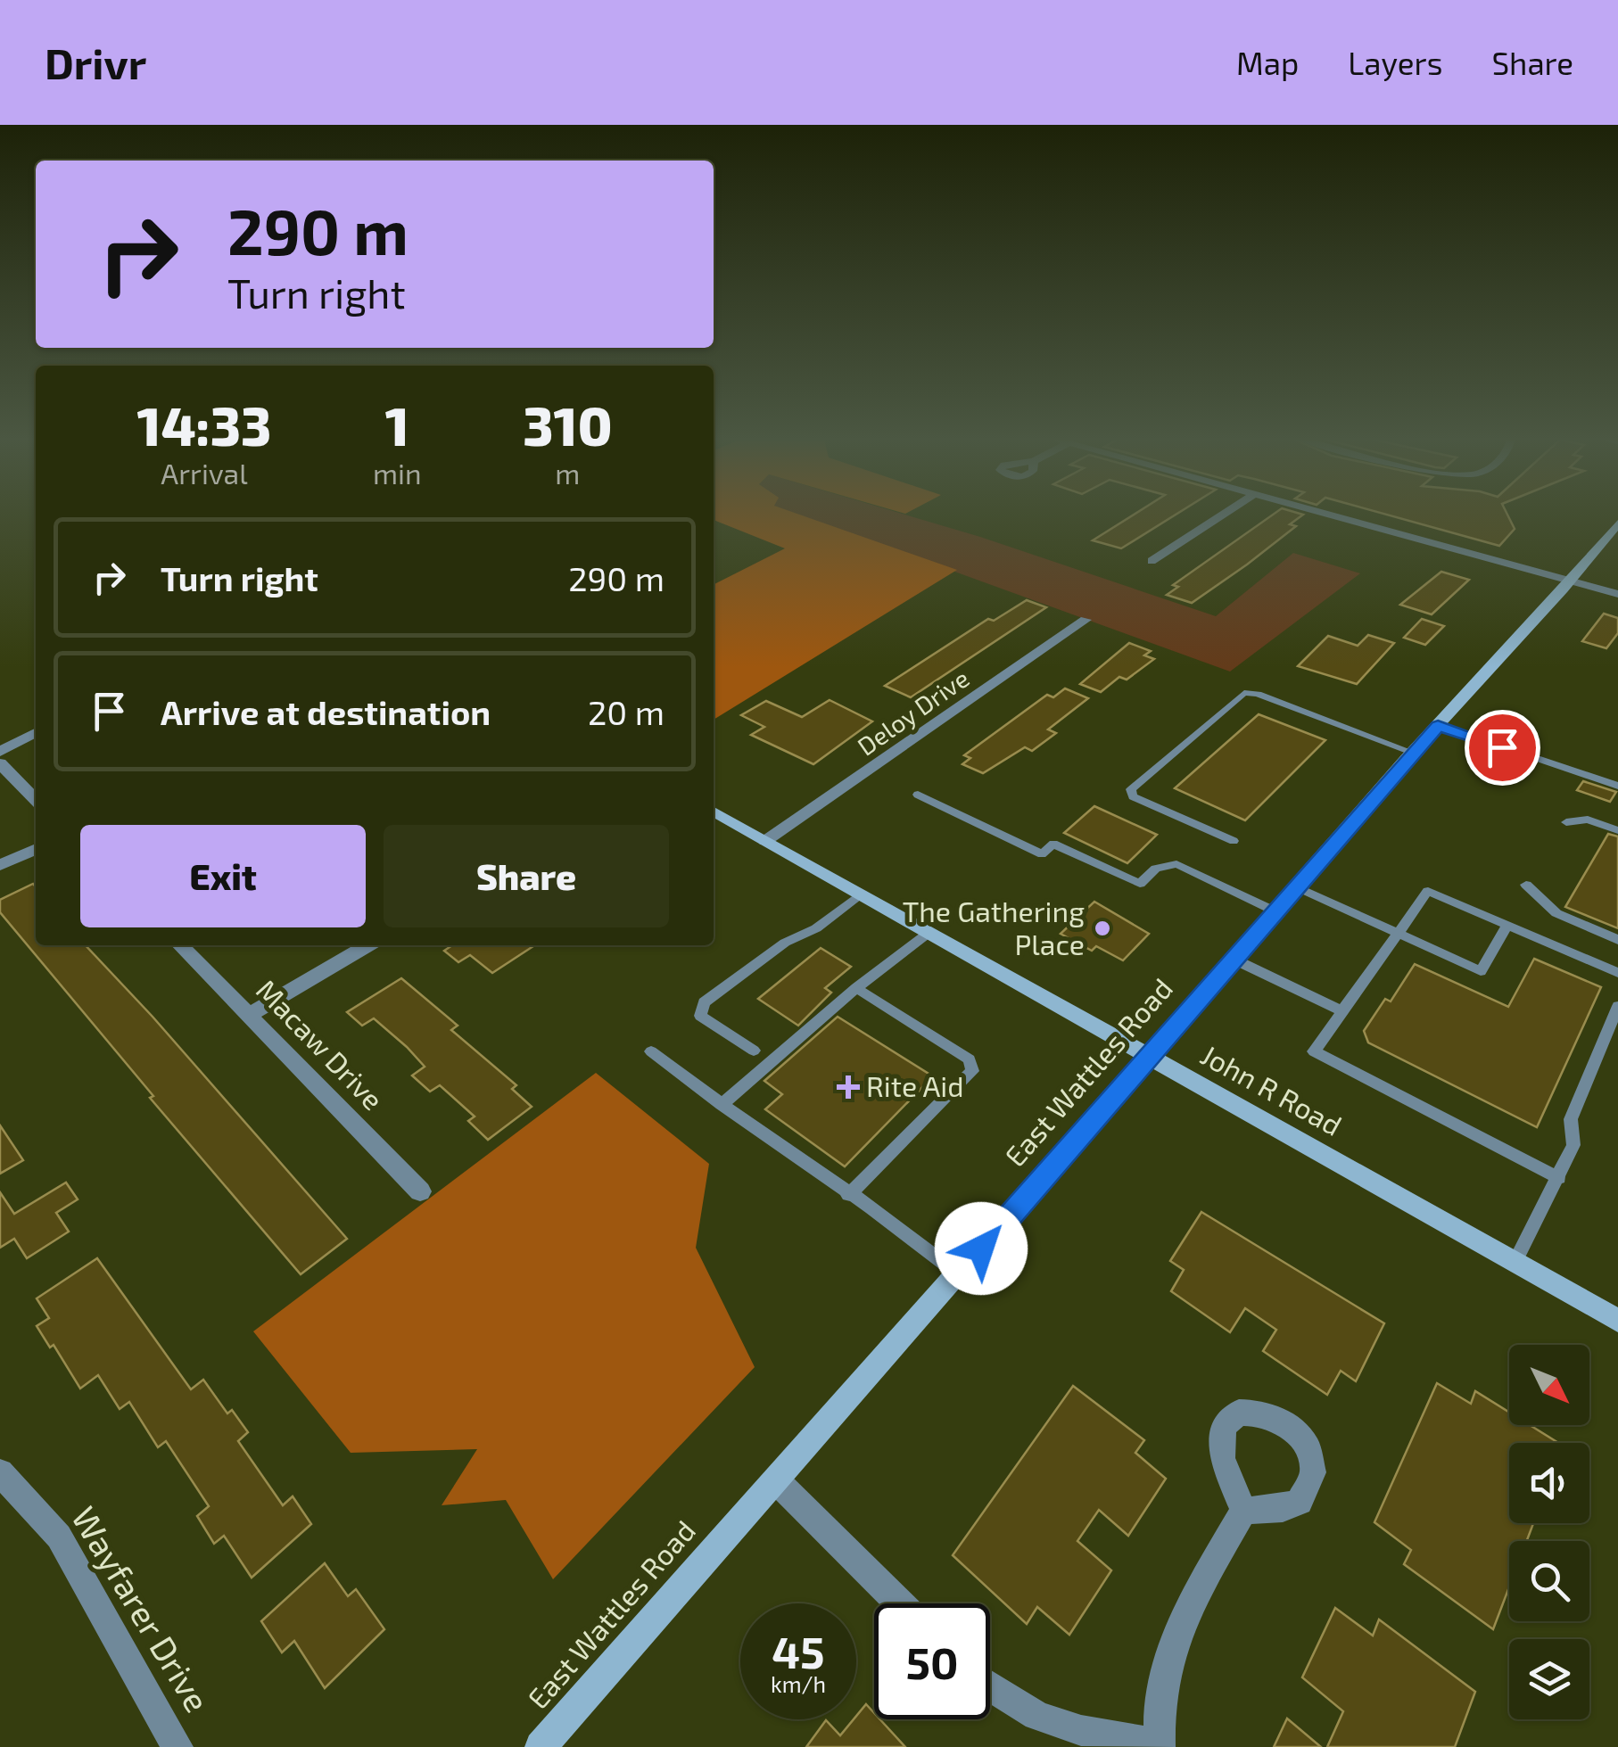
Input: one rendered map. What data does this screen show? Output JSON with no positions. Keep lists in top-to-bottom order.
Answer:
{
  "streets": {
    "main road": ["East Wattles Road", "John R Road"],
    "street": ["Deloy Drive", "Macaw Drive", "Wayfarer Drive"]
  },
  "crossings": [
    ["Deloy Drive", "John R Road"],
    ["East Wattles Road", "John R Road"]
  ],
  "places": {
    "other": ["The Gathering Place"],
    "health": ["Rite Aid"]
  },
  "north": "bottom right",
  "page": {
    "header": "Drivr",
    "nav": ["Map", "Layers", "Share"],
    "turn": ["290 m", "Turn right"],
    "eta": [
      "14:33",
      "Arrival",
      "1",
      "min",
      "310",
      "m"
    ],
    "list": [
      {
        "name": "Turn right",
        "value": "290 m"
      },
      {
        "name": "Arrive at destination",
        "value": "20 m"
      }
    ],
    "buttons": ["Exit", "Share"],
    "speed": "45 km/h",
    "limit": "50"
  }
}
